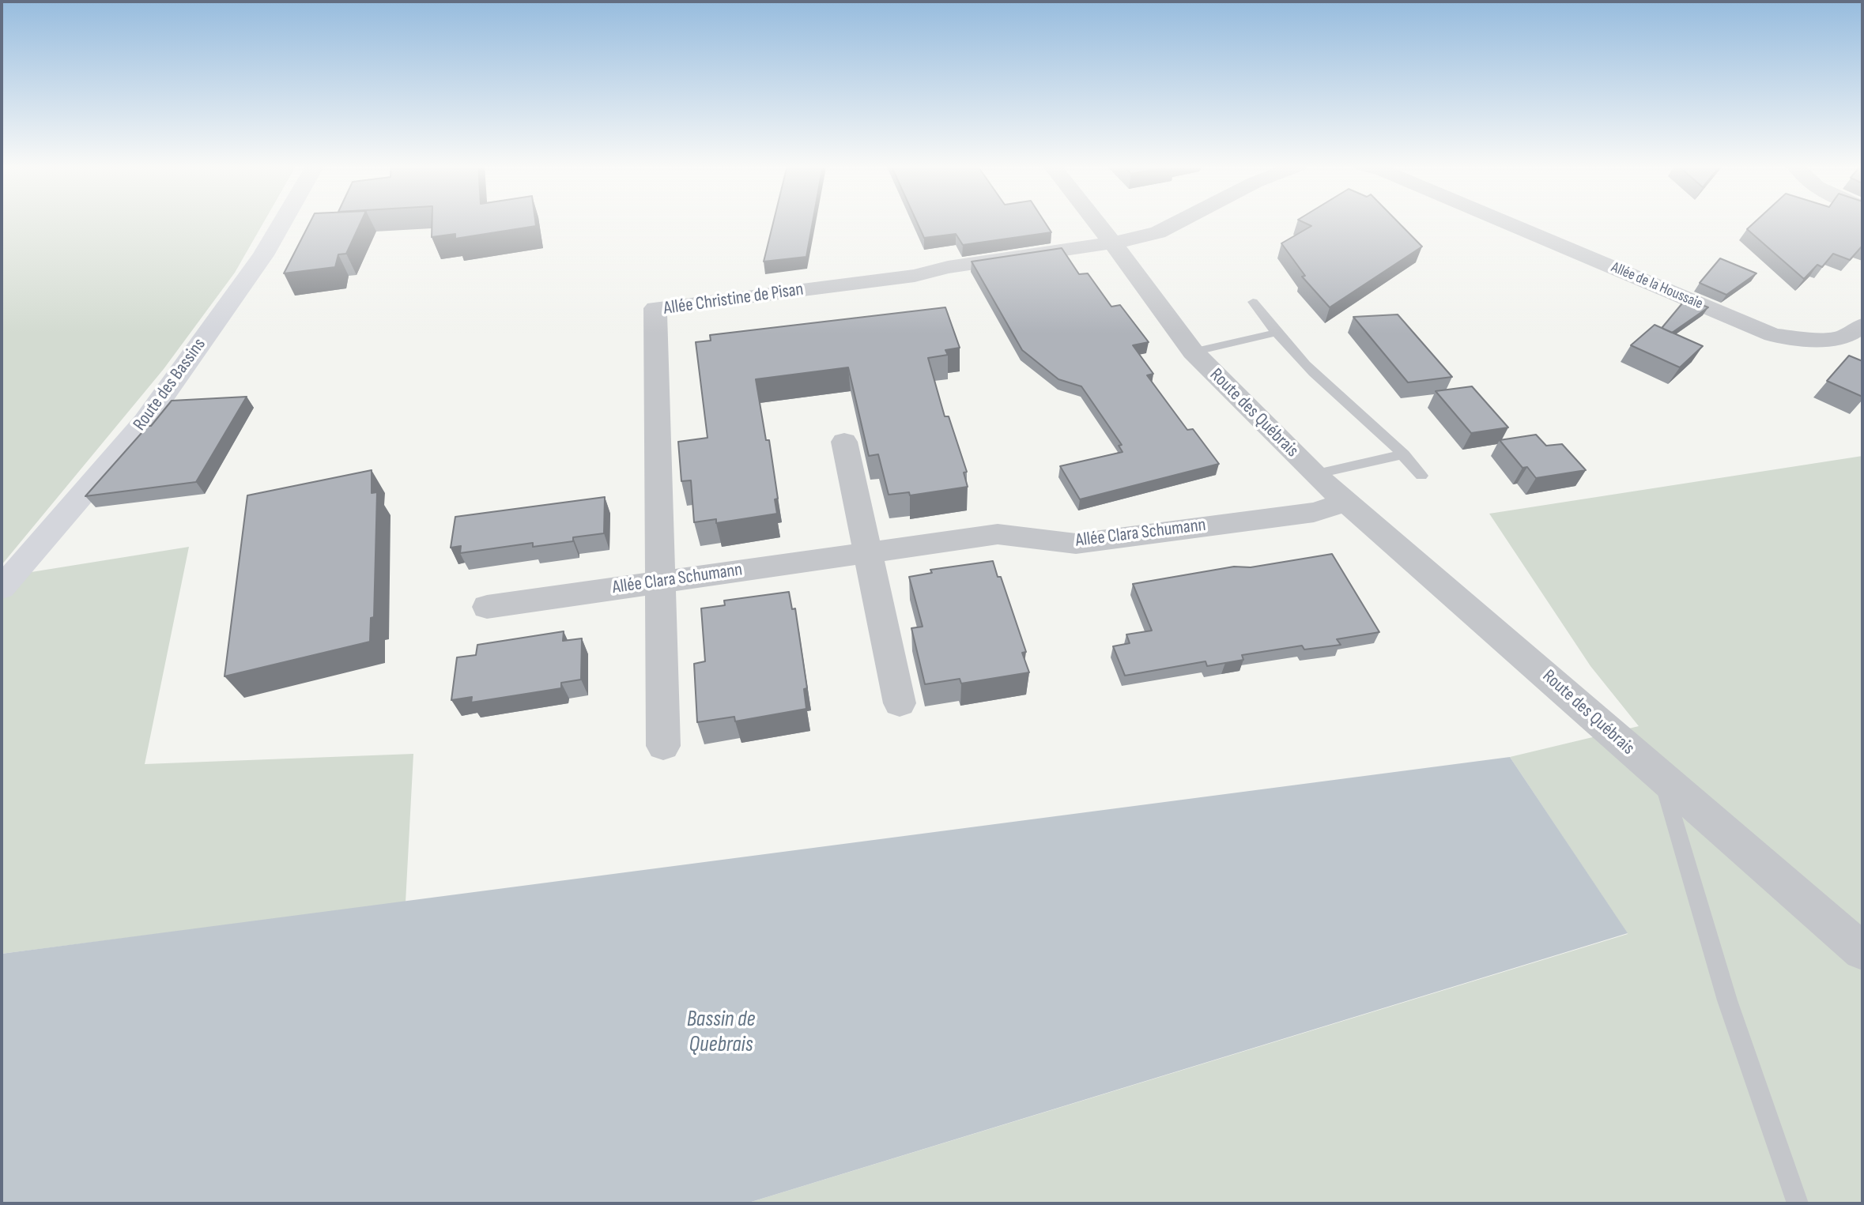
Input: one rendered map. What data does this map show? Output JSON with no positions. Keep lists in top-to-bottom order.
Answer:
{
  "streets": {
    "main road": ["Route des Bassins"],
    "street": [
      "Allée de la Houssaie",
      "Allée Christine de Pisan",
      "Route des Québrais",
      "Allée Clara Schumann"
    ]
  },
  "crossings": [
    ["Allée Christine de Pisan", "Route des Québrais"],
    ["Allée Christine de Pisan", "Allée Clara Schumann"],
    ["Route des Québrais", "Allée Clara Schumann"]
  ],
  "water": ["Bassin de Quebrais"]
}
